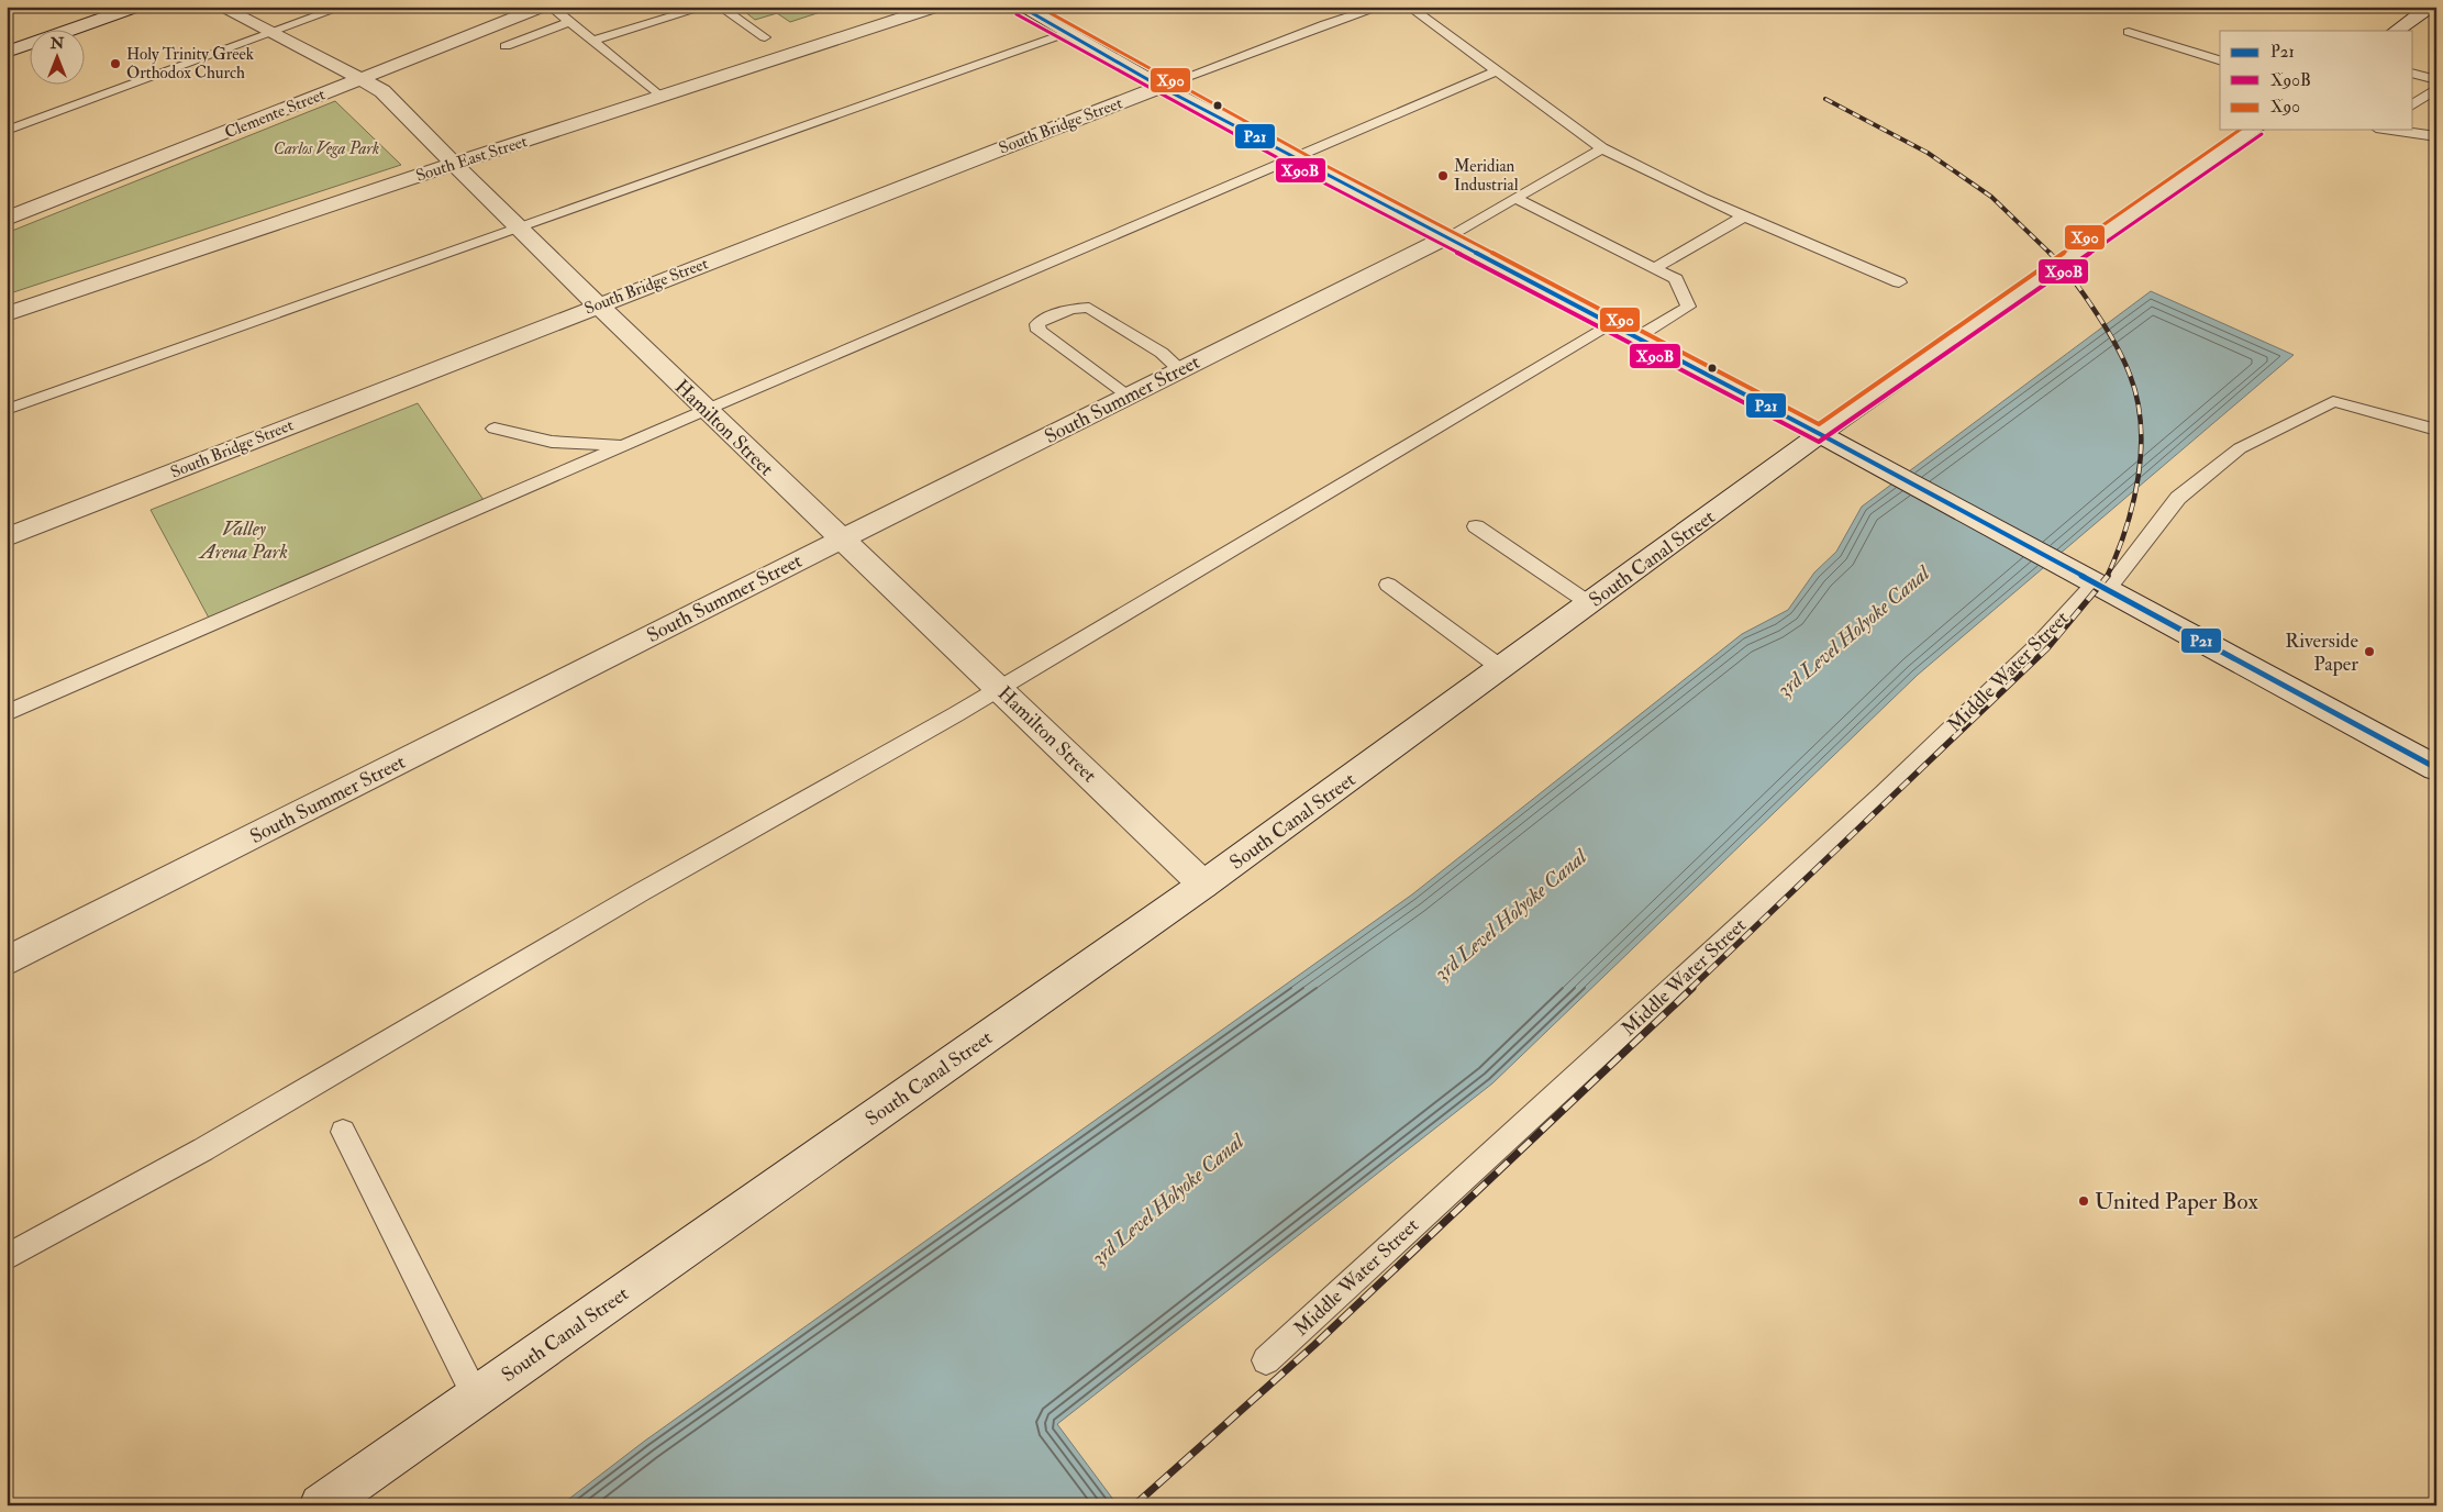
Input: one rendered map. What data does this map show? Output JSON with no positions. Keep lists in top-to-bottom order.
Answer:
{
  "streets": {
    "street": [
      "Clemente Street",
      "South Bridge Street",
      "South East Street",
      "South Summer Street",
      "Hamilton Street",
      "South Canal Street"
    ],
    "lane": ["Middle Water Street"]
  },
  "crossings": [
    ["Clemente Street", "Hamilton Street"],
    ["South Bridge Street", "Hamilton Street"],
    ["South East Street", "Hamilton Street"],
    ["South Summer Street", "Hamilton Street"],
    ["Hamilton Street", "South Canal Street"]
  ],
  "water": ["3rd Level Holyoke Canal"],
  "parks": ["Carlos Vega Park", "Valley Arena Park"],
  "places": [
    "Holy Trinity Greek Orthodox Church",
    "Meridian Industrial",
    "Riverside Paper",
    "United Paper Box"
  ],
  "lines": ["transit line P21", "transit line X90", "transit line X90B"],
  "legend": ["P21", "X90B", "X90"],
  "north": "top"
}
